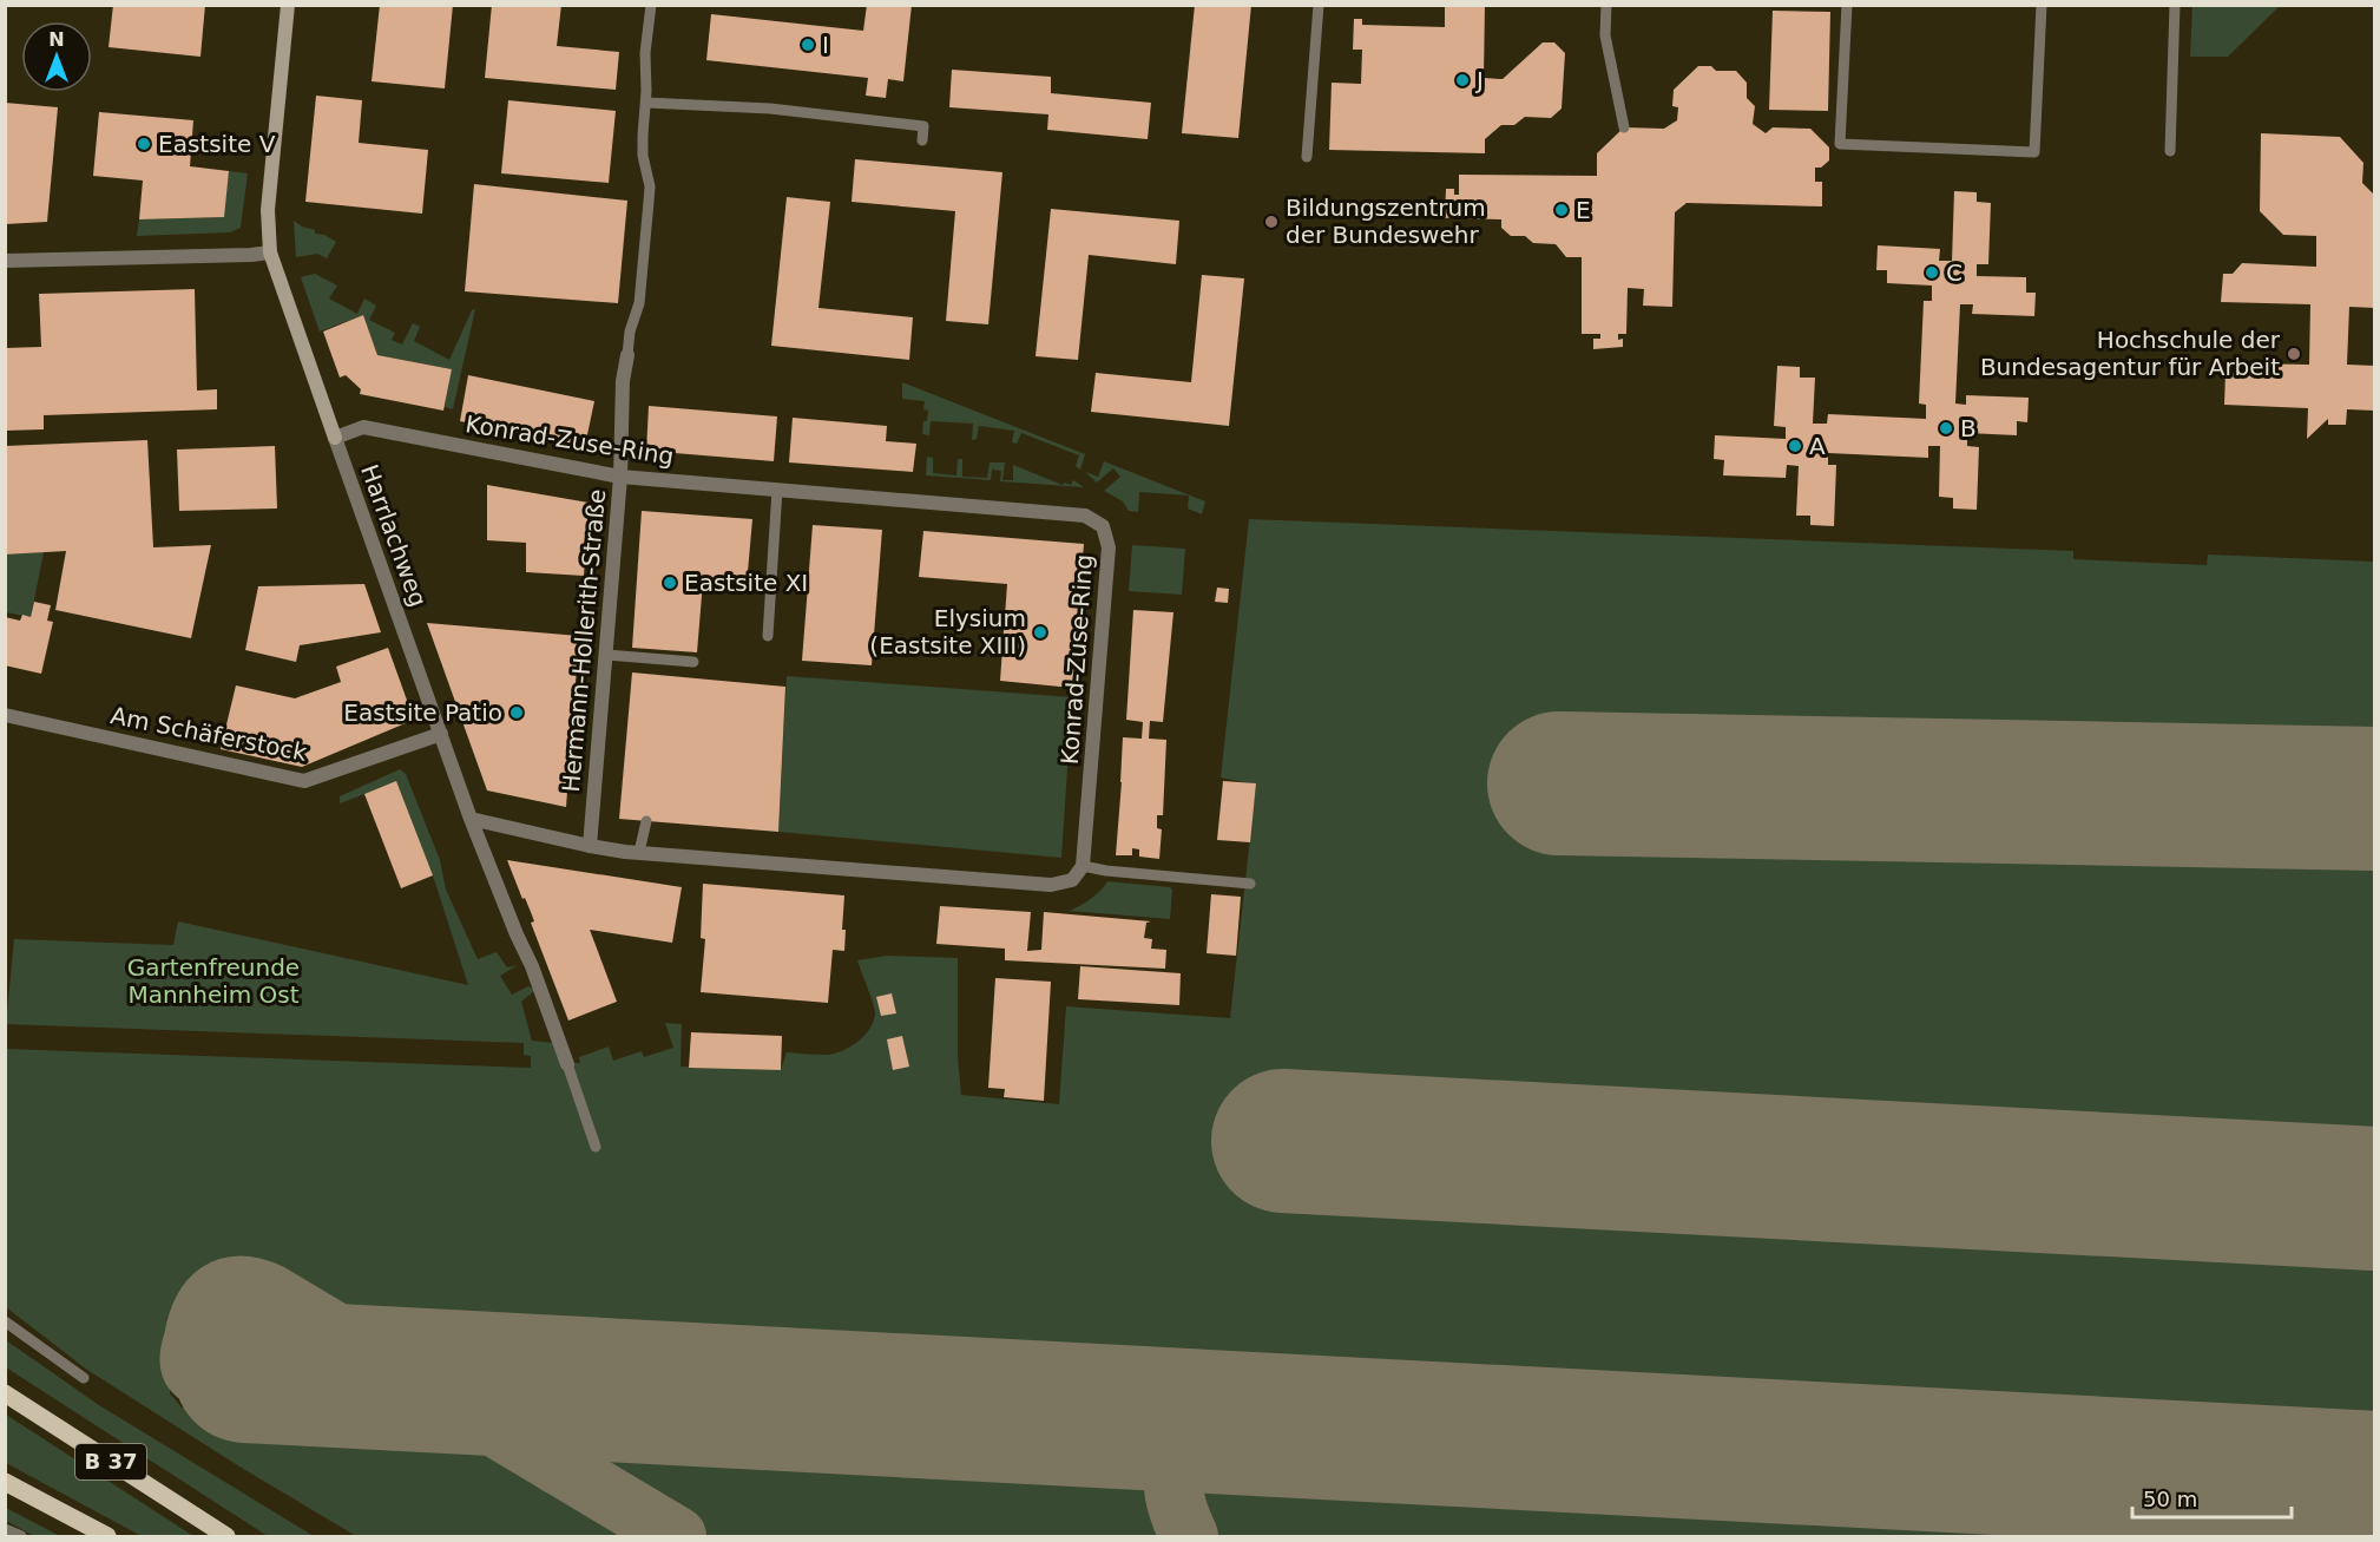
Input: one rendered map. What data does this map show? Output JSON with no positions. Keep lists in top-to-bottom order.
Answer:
{
  "streets": {
    "main road": ["B 37"],
    "street": [
      "Konrad-Zuse-Ring",
      "Harrlachweg",
      "Hermann-Hollerith-Straße",
      "Am Schäferstock"
    ]
  },
  "crossings": [
    ["Konrad-Zuse-Ring", "Harrlachweg"],
    ["Konrad-Zuse-Ring", "Hermann-Hollerith-Straße"],
    ["Harrlachweg", "Am Schäferstock"]
  ],
  "parks": ["Gartenfreunde Mannheim Ost"],
  "places": [
    "I",
    "J",
    "Eastsite V",
    "E",
    "Bildungszentrum der Bundeswehr",
    "C",
    "Hochschule der Bundesagentur für Arbeit",
    "B",
    "A",
    "Eastsite XI",
    "Elysium (Eastsite XIII)",
    "Eastsite Patio"
  ],
  "scale_bar": "50 m",
  "north": "top"
}
